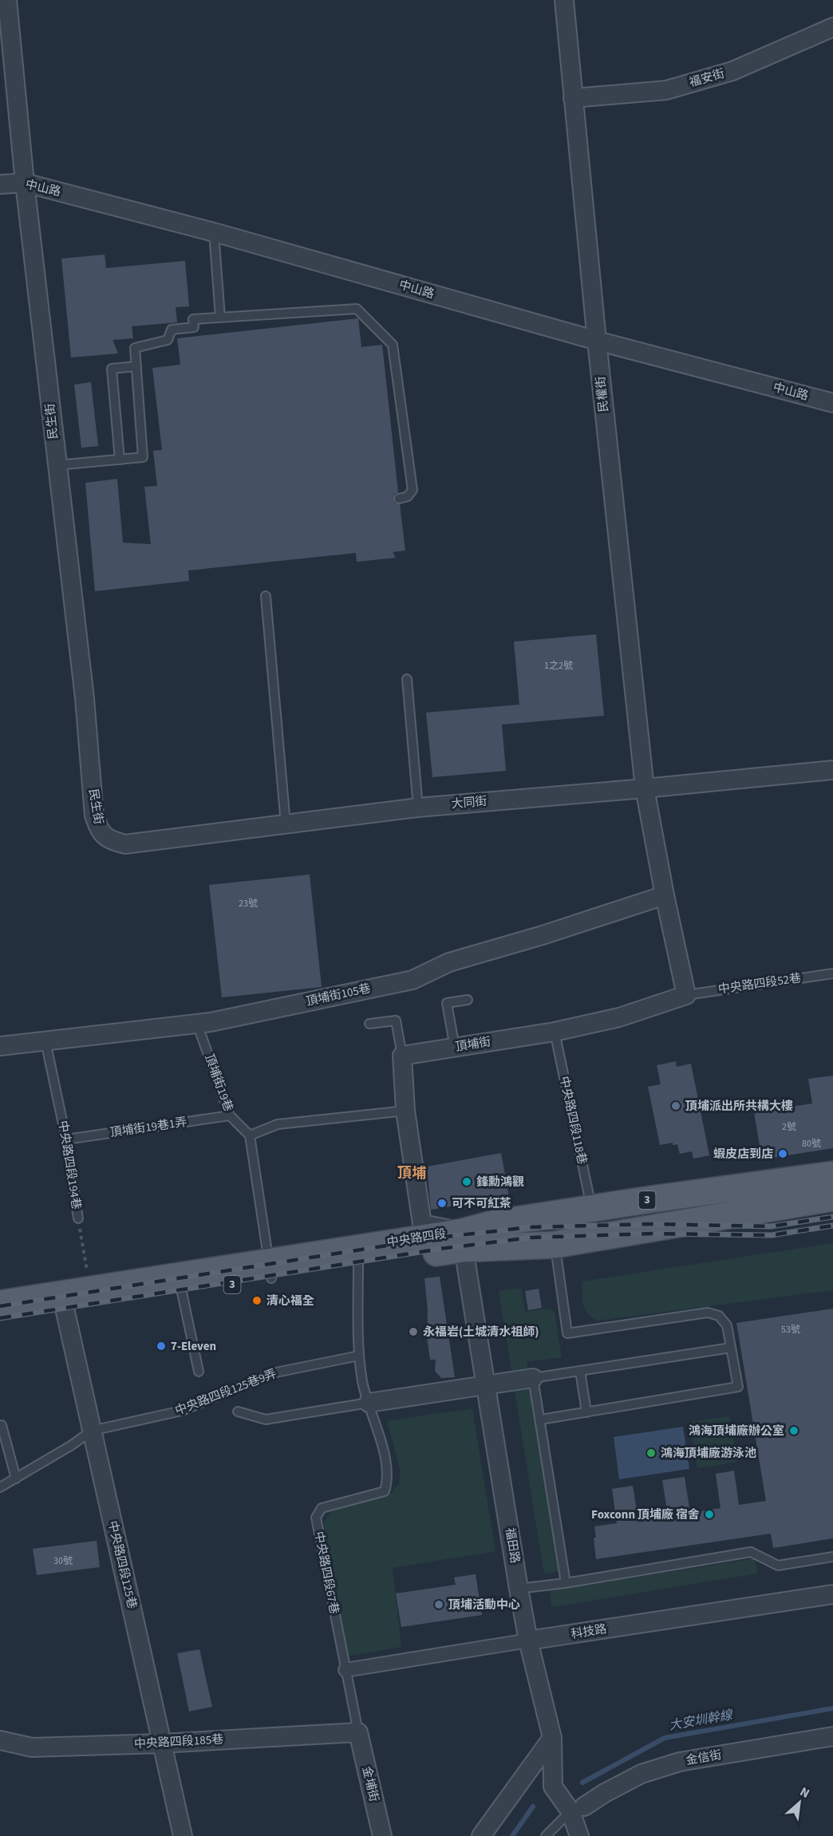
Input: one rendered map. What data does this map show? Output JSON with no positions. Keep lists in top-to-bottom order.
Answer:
{
  "streets": {
    "main road": ["3", "中央路四段"],
    "street": [
      "福安街",
      "中山路",
      "民權街",
      "民生街",
      "大同街",
      "頂埔街105巷",
      "頂埔街",
      "福田路",
      "中央路四段125巷",
      "科技路",
      "中央路四段185巷",
      "金信街",
      "金埔街"
    ],
    "lane": [
      "中央路四段52巷",
      "頂埔街19巷",
      "中央路四段118巷",
      "頂埔街19巷1弄",
      "中央路四段194巷",
      "中央路四段125巷9弄",
      "中央路四段67巷"
    ]
  },
  "crossings": [
    ["福安街", "民權街"],
    ["中山路", "民權街"],
    ["中山路", "民生街"],
    ["民權街", "大同街"],
    ["民生街", "大同街"],
    ["中央路四段52巷", "頂埔街"],
    ["頂埔街105巷", "頂埔街19巷"],
    ["頂埔街105巷", "中央路四段194巷"],
    ["頂埔街", "中央路四段118巷"],
    ["頂埔街19巷", "頂埔街19巷1弄"],
    ["中央路四段118巷", "中央路四段"],
    ["頂埔街19巷1弄", "中央路四段194巷"],
    ["中央路四段194巷", "中央路四段"],
    ["中央路四段", "福田路"],
    ["中央路四段", "中央路四段125巷"],
    ["中央路四段", "中央路四段67巷"],
    ["中央路四段125巷9弄", "中央路四段125巷"],
    ["中央路四段125巷9弄", "中央路四段67巷"],
    ["福田路", "科技路"],
    ["中央路四段125巷", "中央路四段185巷"],
    ["中央路四段67巷", "科技路"],
    ["中央路四段67巷", "中央路四段185巷"],
    ["中央路四段67巷", "金埔街"],
    ["中央路四段185巷", "金埔街"]
  ],
  "districts": ["頂埔"],
  "water": ["大安圳幹線"],
  "places": [
    "頂埔派出所共構大樓",
    "蝦皮店到店",
    "鋒勳鴻觀",
    "可不可紅茶",
    "清心福全",
    "永福岩(土城清水祖師)",
    "7-Eleven",
    "鴻海頂埔廠辦公室",
    "鴻海頂埔廠游泳池",
    "Foxconn 頂埔廠 宿舍",
    "頂埔活動中心"
  ],
  "house_numbers": [
    "1之2號",
    "23號",
    "2號",
    "80號",
    "53號",
    "30號"
  ],
  "north": "top right"
}
